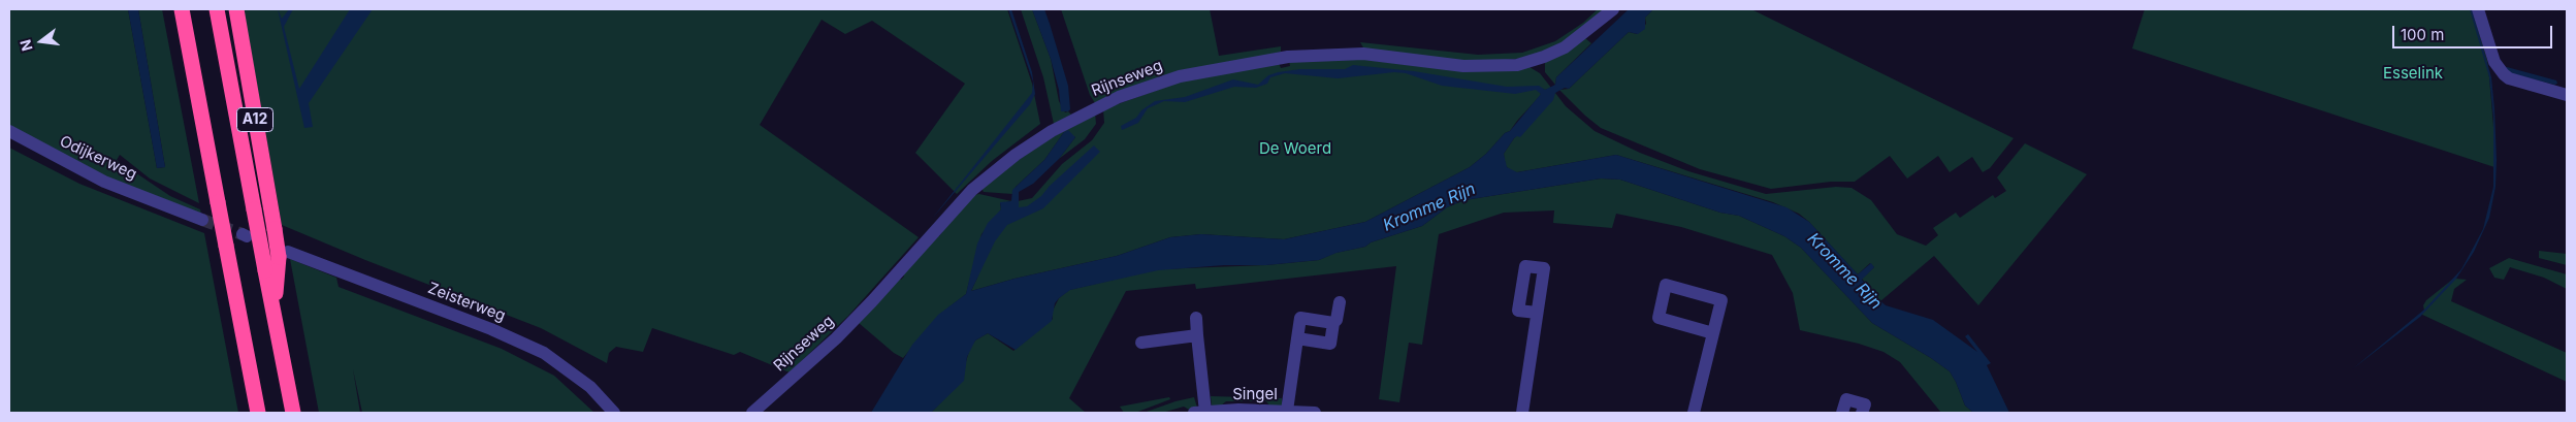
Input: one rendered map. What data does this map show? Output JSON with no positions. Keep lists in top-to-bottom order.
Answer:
{
  "streets": {
    "highway": ["A12"],
    "street": [
      "Rijnseweg",
      "Odijkerweg",
      "Zeisterweg",
      "Singel"
    ]
  },
  "crossings": [
    ["A12", "Zeisterweg"]
  ],
  "water": ["Kromme Rijn"],
  "parks": ["Esselink", "De Woerd"],
  "scale_bar": "100 m",
  "north": "left"
}
